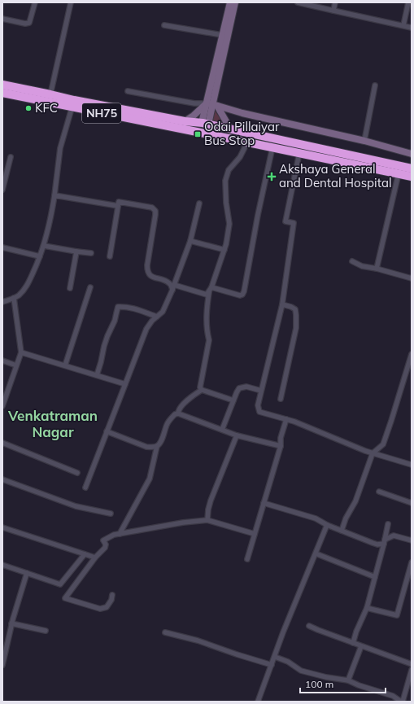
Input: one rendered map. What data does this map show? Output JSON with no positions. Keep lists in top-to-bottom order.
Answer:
{
  "streets": {
    "highway": ["NH75"]
  },
  "districts": ["Venkatraman Nagar"],
  "places": {
    "other": ["KFC"],
    "transit": ["Odai Pillaiyar Bus Stop"],
    "health": ["Akshaya General and Dental Hospital"]
  },
  "scale_bar": "100 m"
}
